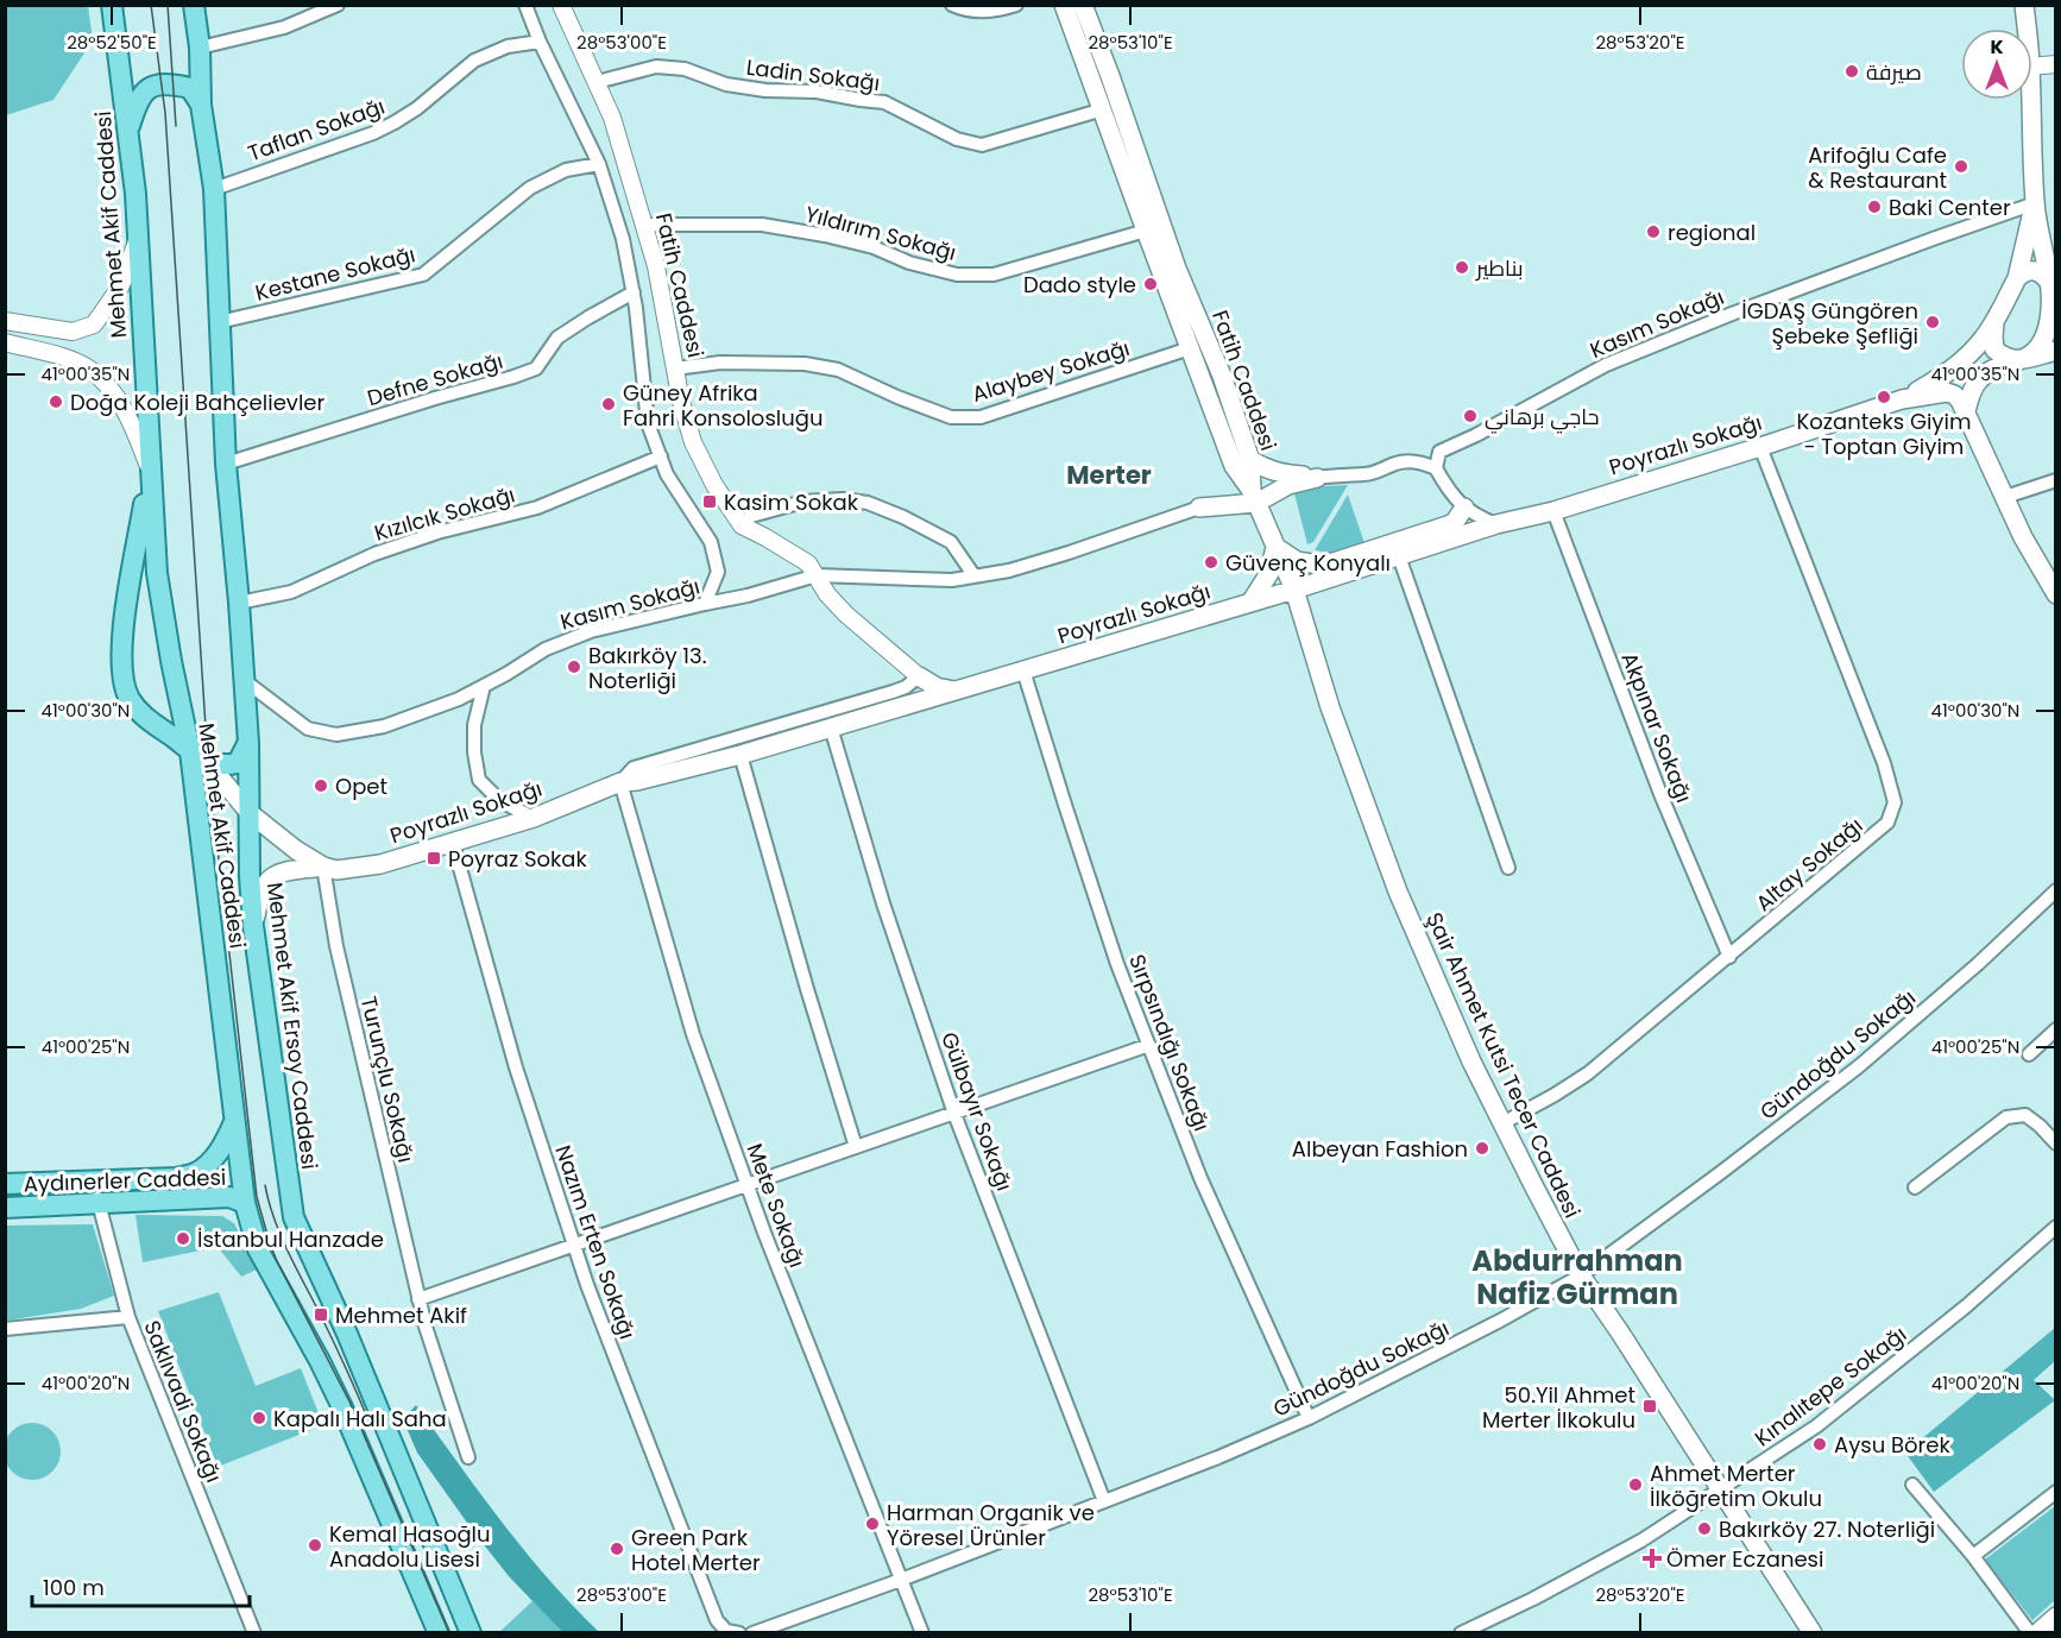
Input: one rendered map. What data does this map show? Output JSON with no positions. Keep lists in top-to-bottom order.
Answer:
{
  "streets": {
    "main road": [
      "Mehmet Akif Caddesi",
      "Fatih Caddesi",
      "Poyrazlı Sokağı",
      "Mehmet Akif Ersoy Caddesi",
      "Şair Ahmet Kutsi Tecer Caddesi",
      "Aydınerler Caddesi"
    ],
    "street": [
      "Ladin Sokağı",
      "Taflan Sokağı",
      "Yıldırım Sokağı",
      "Kestane Sokağı",
      "Kasım Sokağı",
      "Alaybey Sokağı",
      "Defne Sokağı",
      "Kızılcık Sokağı",
      "Akpınar Sokağı",
      "Altay Sokağı",
      "Sırpsındığı Sokağı",
      "Gündoğdu Sokağı",
      "Turunçlu Sokağı",
      "Gülbayır Sokağı",
      "Mete Sokağı",
      "Nazım Erten Sokağı",
      "Kınalıtepe Sokağı",
      "Saklıvadi Sokağı"
    ]
  },
  "crossings": [
    ["Ladin Sokağı", "Fatih Caddesi"],
    ["Taflan Sokağı", "Mehmet Akif Ersoy Caddesi"],
    ["Mehmet Akif Caddesi", "Aydınerler Caddesi"],
    ["Yıldırım Sokağı", "Fatih Caddesi"],
    ["Kestane Sokağı", "Mehmet Akif Ersoy Caddesi"],
    ["Fatih Caddesi", "Kasım Sokağı"],
    ["Fatih Caddesi", "Alaybey Sokağı"],
    ["Fatih Caddesi", "Poyrazlı Sokağı"],
    ["Fatih Caddesi", "Şair Ahmet Kutsi Tecer Caddesi"],
    ["Kasım Sokağı", "Mehmet Akif Ersoy Caddesi"],
    ["Defne Sokağı", "Mehmet Akif Ersoy Caddesi"],
    ["Poyrazlı Sokağı", "Akpınar Sokağı"],
    ["Poyrazlı Sokağı", "Altay Sokağı"],
    ["Poyrazlı Sokağı", "Mehmet Akif Ersoy Caddesi"],
    ["Poyrazlı Sokağı", "Sırpsındığı Sokağı"],
    ["Poyrazlı Sokağı", "Şair Ahmet Kutsi Tecer Caddesi"],
    ["Poyrazlı Sokağı", "Turunçlu Sokağı"],
    ["Poyrazlı Sokağı", "Gülbayır Sokağı"],
    ["Poyrazlı Sokağı", "Mete Sokağı"],
    ["Poyrazlı Sokağı", "Nazım Erten Sokağı"],
    ["Kızılcık Sokağı", "Mehmet Akif Ersoy Caddesi"],
    ["Akpınar Sokağı", "Altay Sokağı"],
    ["Altay Sokağı", "Şair Ahmet Kutsi Tecer Caddesi"],
    ["Sırpsındığı Sokağı", "Gündoğdu Sokağı"],
    ["Gündoğdu Sokağı", "Şair Ahmet Kutsi Tecer Caddesi"],
    ["Gündoğdu Sokağı", "Gülbayır Sokağı"],
    ["Gündoğdu Sokağı", "Mete Sokağı"],
    ["Şair Ahmet Kutsi Tecer Caddesi", "Kınalıtepe Sokağı"],
    ["Aydınerler Caddesi", "Saklıvadi Sokağı"]
  ],
  "districts": ["Merter", "Abdurrahman Nafiz Gürman"],
  "places": {
    "other": [
      "صيرفة",
      "Arifoğlu Cafe & Restaurant",
      "Baki Center",
      "regional",
      "بناطير",
      "Dado style",
      "İGDAŞ Güngören Şebeke Şefliği",
      "Kozanteks Giyim - Toptan Giyim",
      "Doğa Koleji Bahçelievler",
      "Güney Afrika Fahri Konsolosluğu",
      "حاجي برهاني",
      "Güvenç Konyalı",
      "Bakırköy 13. Noterliği",
      "Opet",
      "Albeyan Fashion",
      "İstanbul Hanzade",
      "Kapalı Halı Saha",
      "Aysu Börek",
      "Ahmet Merter İlköğretim Okulu",
      "Harman Organik ve Yöresel Ürünler",
      "Bakırköy 27. Noterliği",
      "Kemal Hasoğlu Anadolu Lisesi",
      "Green Park Hotel Merter"
    ],
    "transit": [
      "Kasim Sokak",
      "Poyraz Sokak",
      "Mehmet Akif",
      "50.Yil Ahmet Merter İlkokulu"
    ],
    "health": ["Ömer Eczanesi"]
  },
  "scale_bar": "100 m",
  "north": "top",
  "coordinates": [
    "28°52'50\"E",
    "28°53'00\"E",
    "28°53'10\"E",
    "28°53'20\"E",
    "41°00'35\"N",
    "41°00'30\"N",
    "41°00'25\"N",
    "41°00'20\"N"
  ]
}
